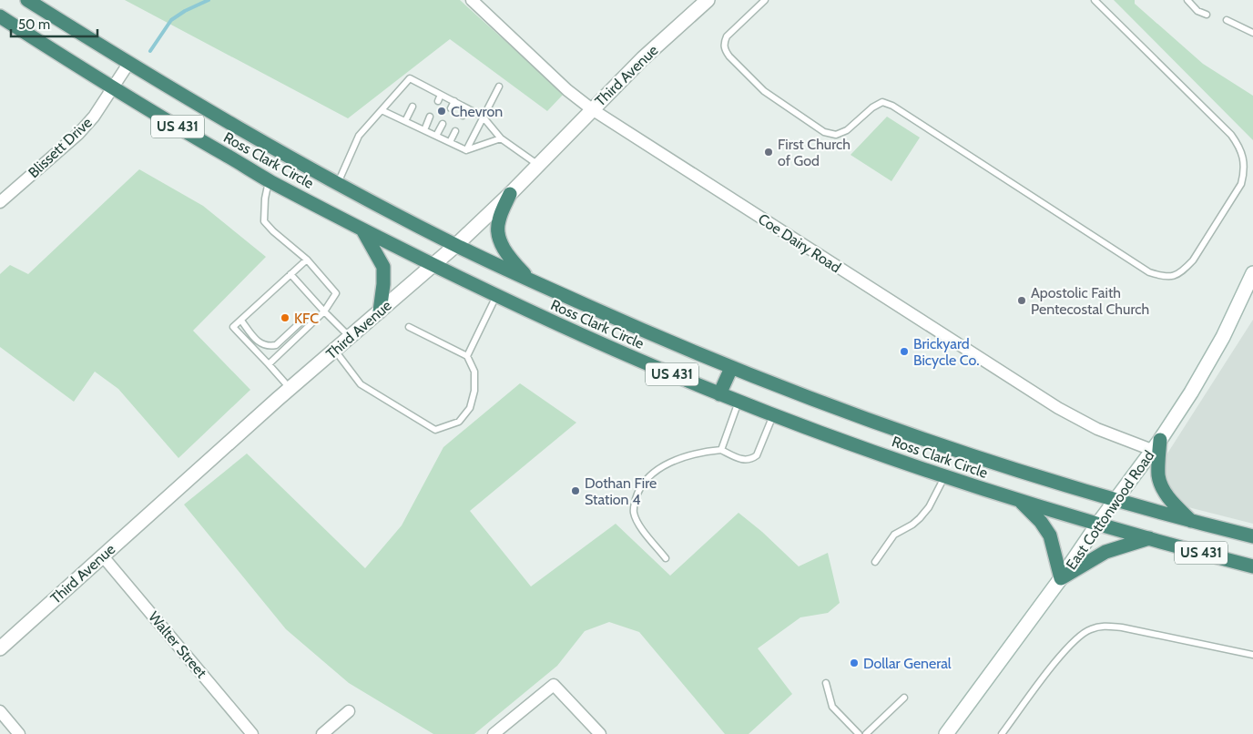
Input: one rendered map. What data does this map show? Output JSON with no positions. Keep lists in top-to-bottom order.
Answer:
{
  "streets": {
    "highway": ["US 431", "Ross Clark Circle"],
    "street": [
      "Third Avenue",
      "Blissett Drive",
      "Coe Dairy Road",
      "East Cottonwood Road",
      "Walter Street"
    ]
  },
  "crossings": [
    ["Third Avenue", "Ross Clark Circle"],
    ["Third Avenue", "Coe Dairy Road"],
    ["Third Avenue", "Walter Street"],
    ["Blissett Drive", "Ross Clark Circle"],
    ["Ross Clark Circle", "East Cottonwood Road"],
    ["Coe Dairy Road", "East Cottonwood Road"]
  ],
  "places": [
    "Chevron",
    "First Church of God",
    "Apostolic Faith Pentecostal Church",
    "KFC",
    "Brickyard Bicycle Co.",
    "Dothan Fire Station 4",
    "Dollar General"
  ],
  "scale_bar": "50 m"
}
